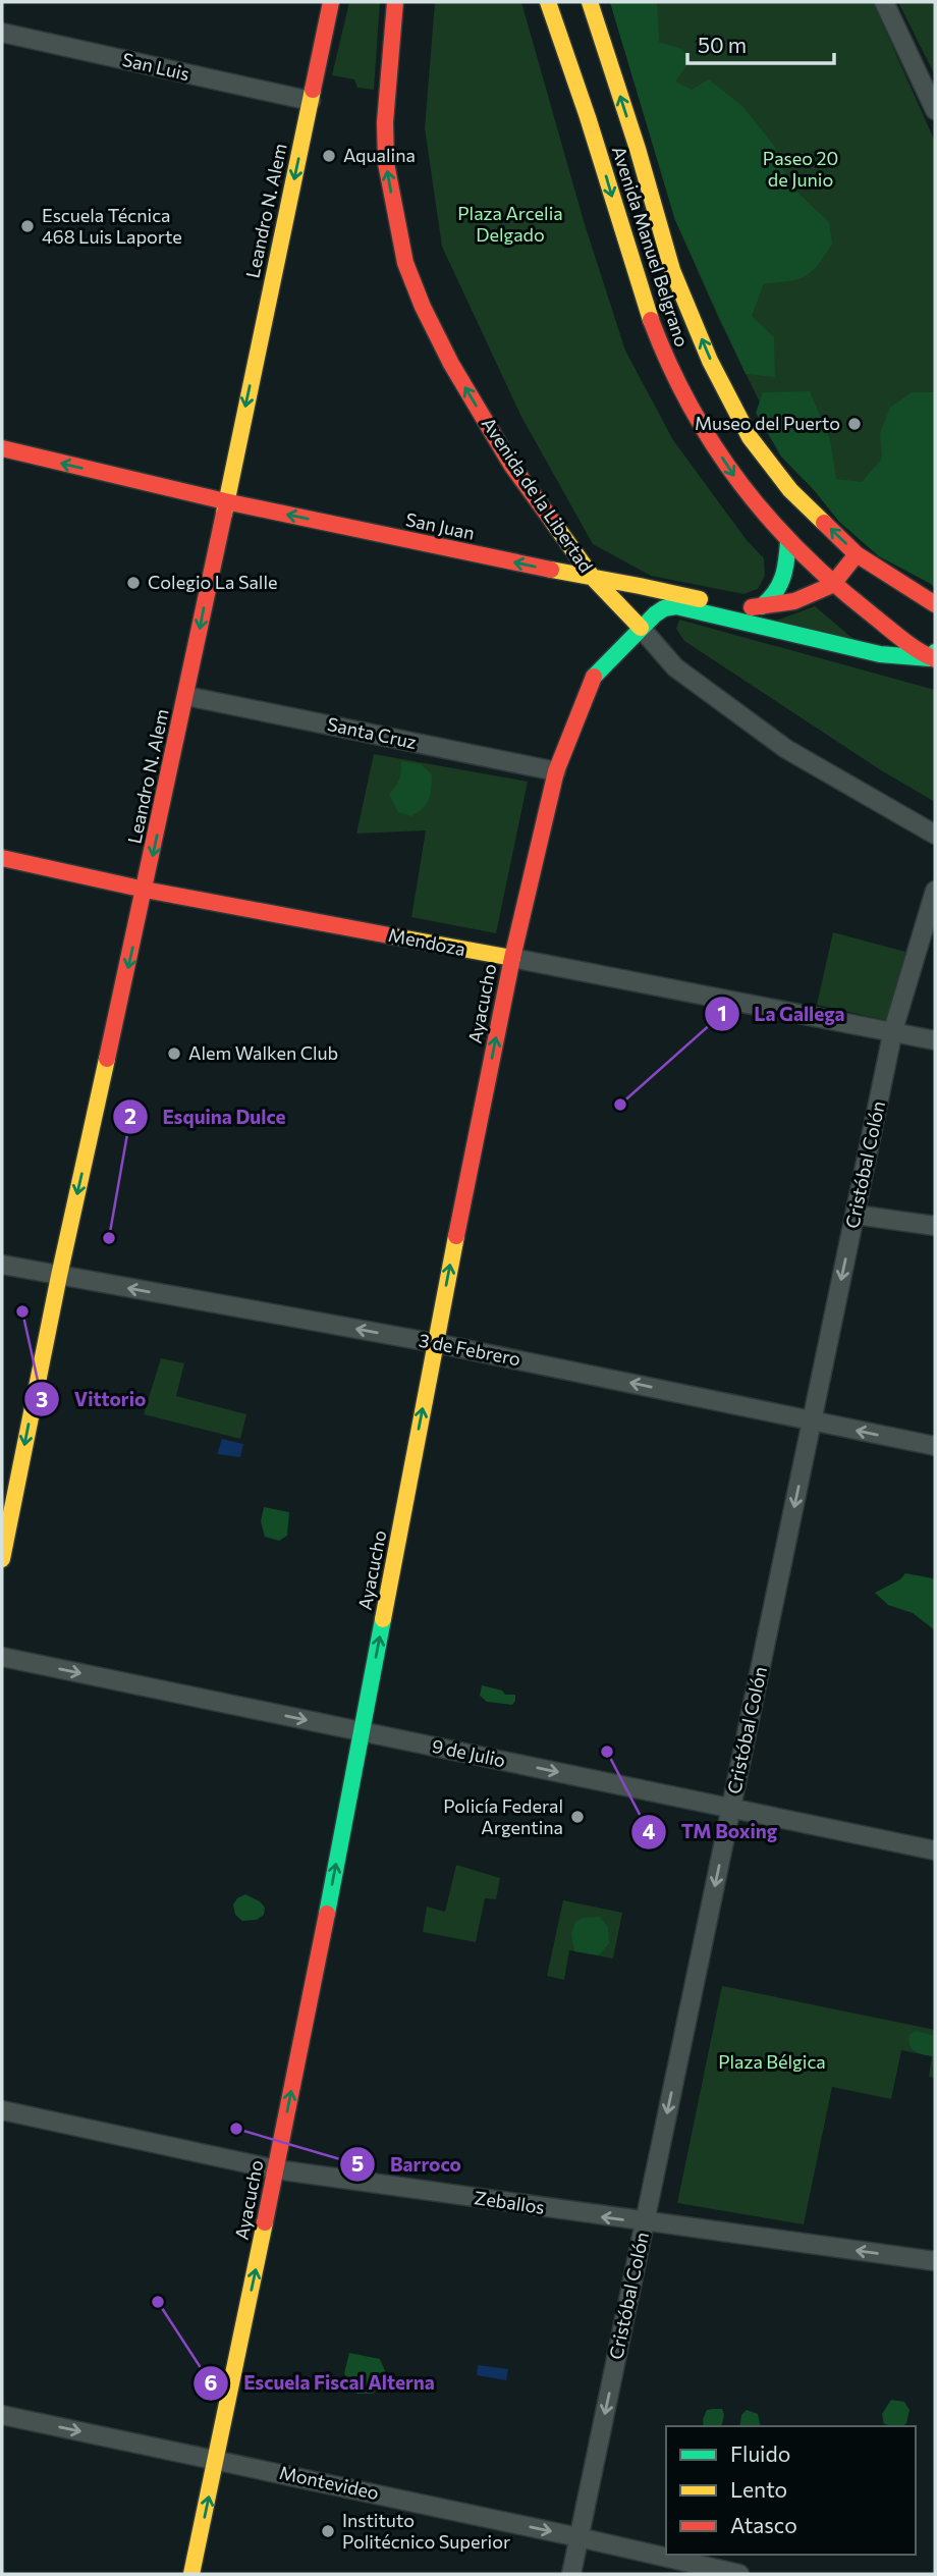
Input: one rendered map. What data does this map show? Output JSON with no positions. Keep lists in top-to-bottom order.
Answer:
{
  "streets": {
    "main road": [
      "Leandro N. Alem",
      "Avenida Manuel Belgrano",
      "Avenida de la Libertad",
      "San Juan",
      "Mendoza",
      "Ayacucho"
    ],
    "street": [
      "San Luis",
      "Santa Cruz",
      "Cristóbal Colón",
      "3 de Febrero",
      "9 de Julio",
      "Zeballos",
      "Montevideo"
    ]
  },
  "crossings": [
    ["San Luis", "Leandro N. Alem"],
    ["Leandro N. Alem", "San Juan"],
    ["Leandro N. Alem", "Santa Cruz"],
    ["Leandro N. Alem", "Mendoza"],
    ["Leandro N. Alem", "3 de Febrero"],
    ["Avenida Manuel Belgrano", "San Juan"],
    ["Avenida Manuel Belgrano", "Ayacucho"],
    ["Avenida de la Libertad", "San Juan"],
    ["Avenida de la Libertad", "Ayacucho"],
    ["Santa Cruz", "Ayacucho"],
    ["Mendoza", "Ayacucho"],
    ["Mendoza", "Cristóbal Colón"],
    ["Ayacucho", "3 de Febrero"],
    ["Ayacucho", "9 de Julio"],
    ["Ayacucho", "Zeballos"],
    ["Ayacucho", "Montevideo"],
    ["Cristóbal Colón", "3 de Febrero"],
    ["Cristóbal Colón", "9 de Julio"],
    ["Cristóbal Colón", "Zeballos"],
    ["Cristóbal Colón", "Montevideo"]
  ],
  "one_way": [
    "Leandro N. Alem",
    "Avenida de la Libertad",
    "San Juan",
    "Ayacucho",
    "Cristóbal Colón",
    "3 de Febrero",
    "9 de Julio",
    "Zeballos",
    "Montevideo"
  ],
  "parks": ["Paseo 20 de Junio", "Plaza Arcelia Delgado", "Plaza Bélgica"],
  "places": [
    "Aqualina",
    "Escuela Técnica 468 Luis Laporte",
    "Museo del Puerto",
    "Colegio La Salle",
    "Alem Walken Club",
    "La Gallega",
    "Esquina Dulce",
    "Vittorio",
    "TM Boxing",
    "Policía Federal Argentina",
    "Barroco",
    "Escuela Fiscal Alterna",
    "Instituto Politécnico Superior"
  ],
  "legend": ["Fluido", "Lento", "Atasco"],
  "scale_bar": "50 m"
}
